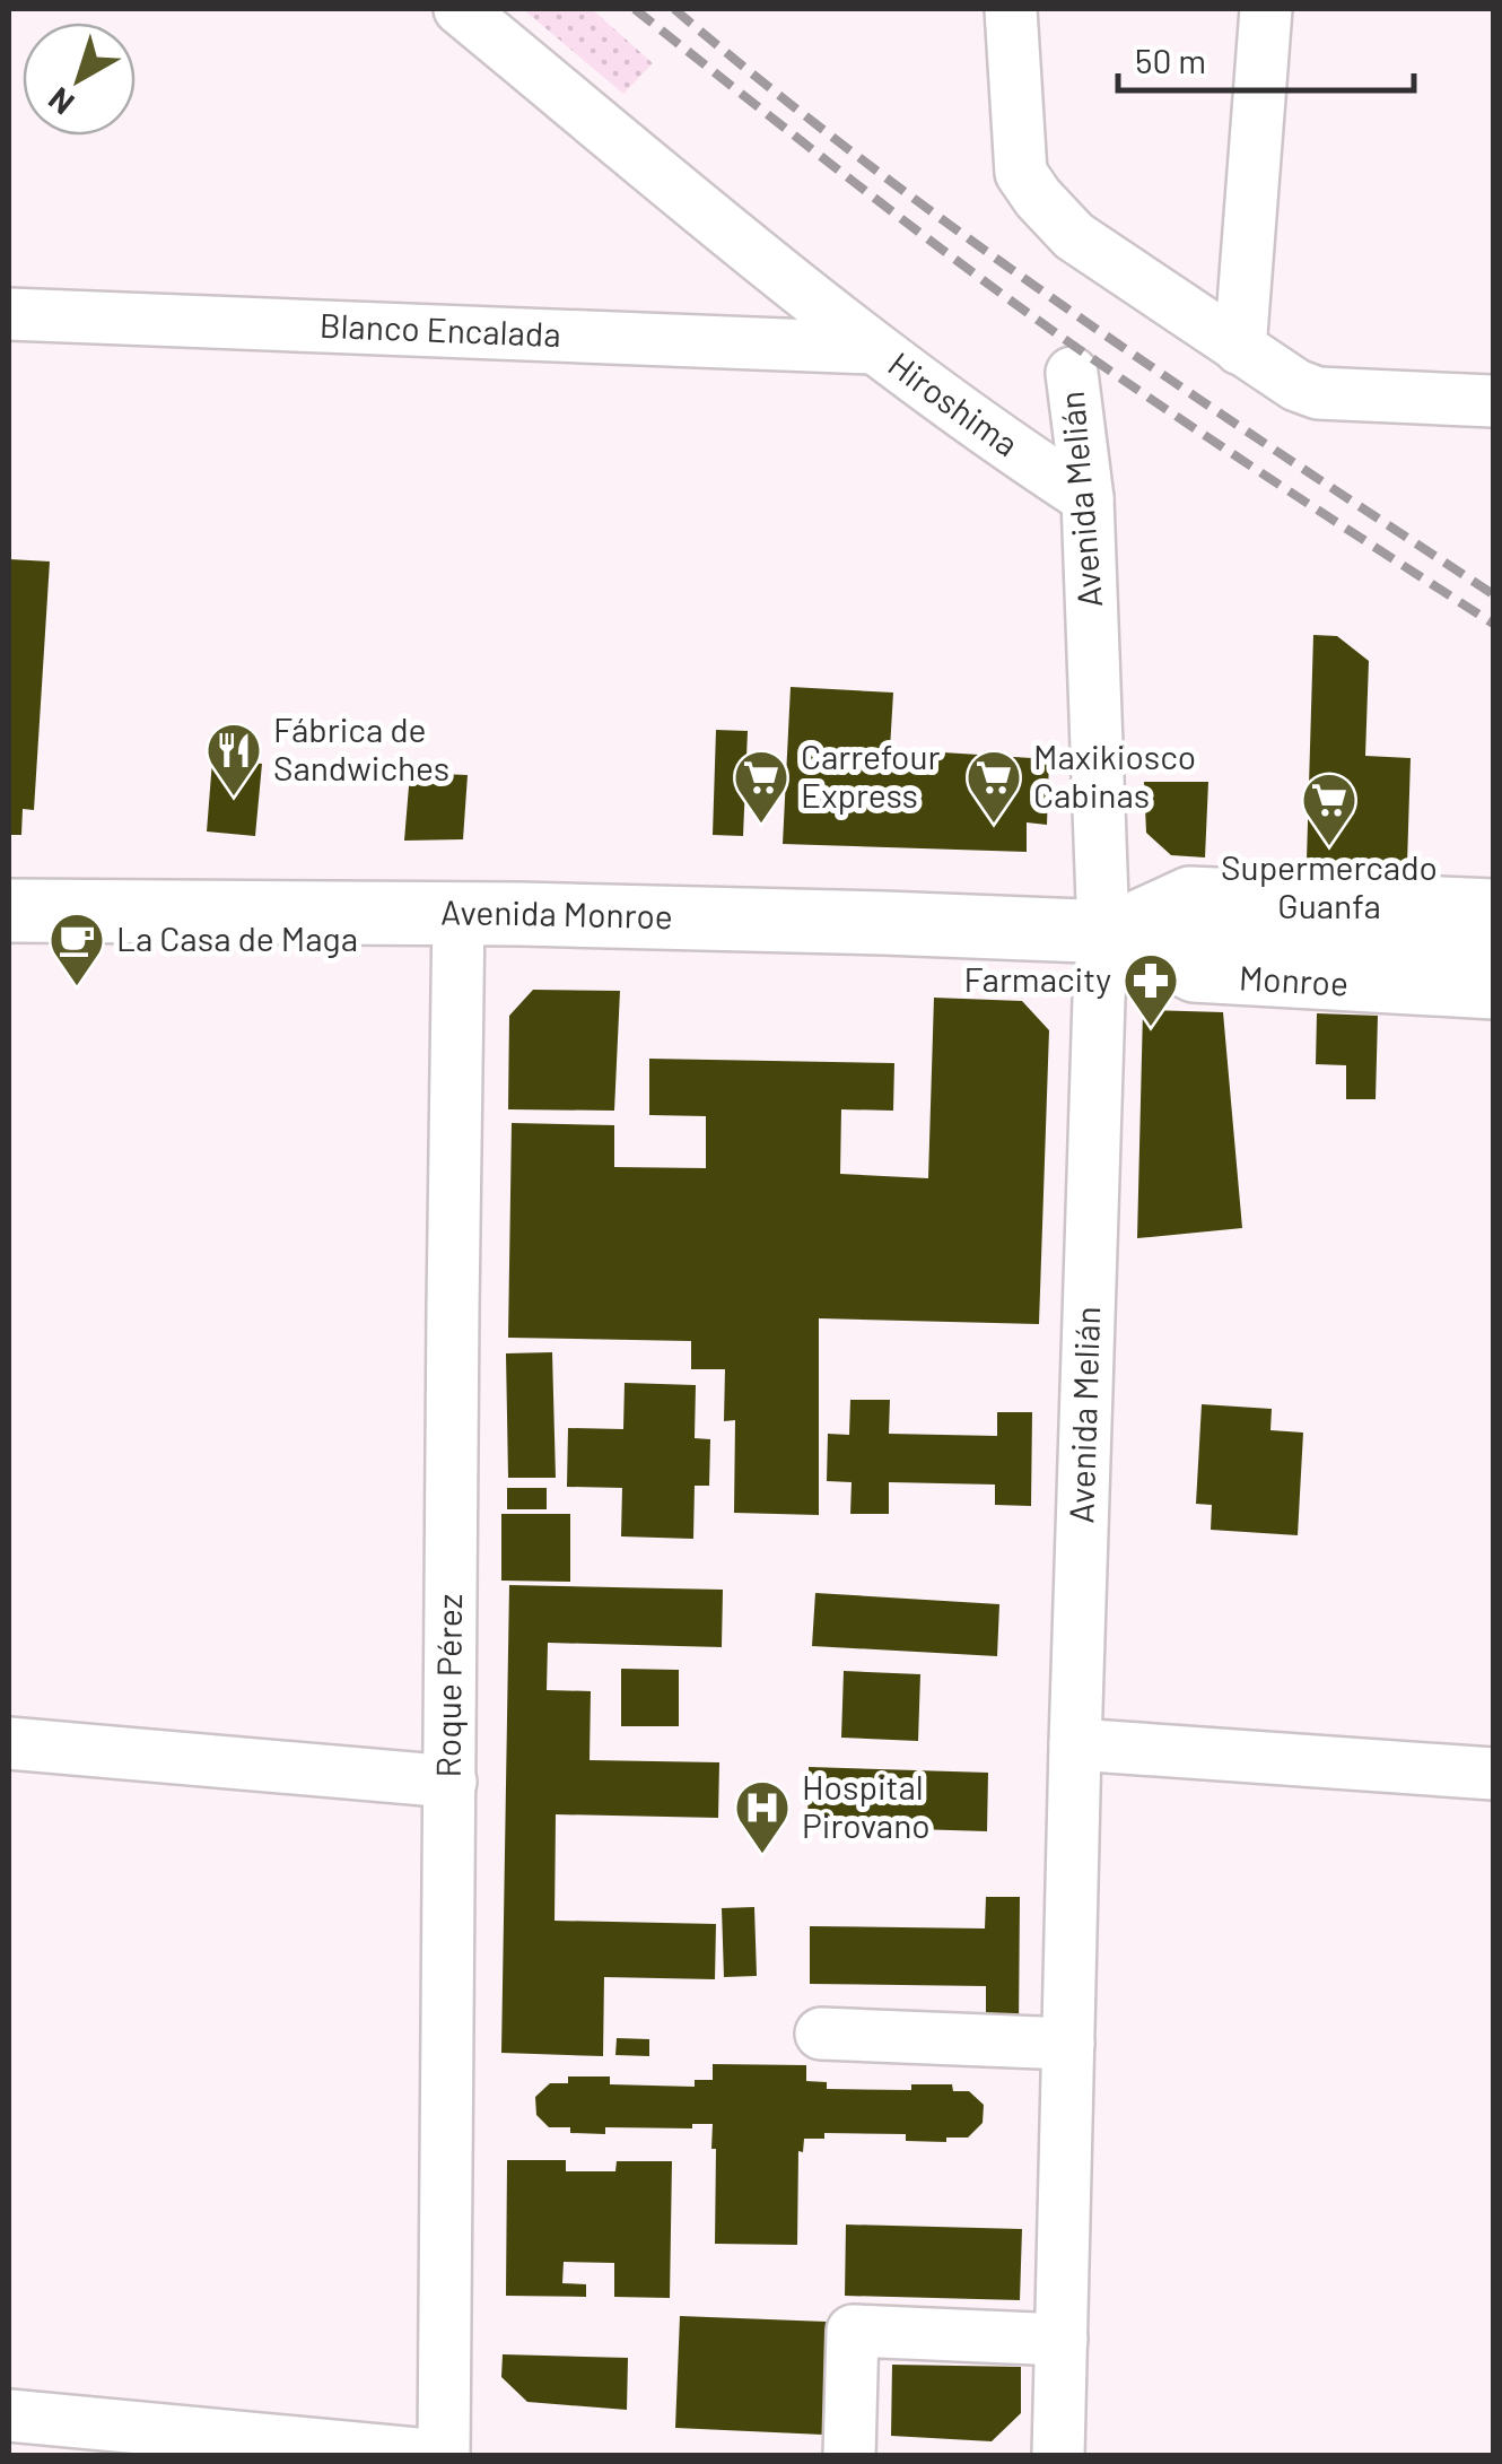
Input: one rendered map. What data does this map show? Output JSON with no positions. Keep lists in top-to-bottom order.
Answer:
{
  "streets": {
    "main road": ["Avenida Monroe", "Monroe"],
    "street": [
      "Blanco Encalada",
      "Hiroshima",
      "Avenida Melián",
      "Roque Pérez"
    ]
  },
  "crossings": [
    ["Blanco Encalada", "Hiroshima"],
    ["Hiroshima", "Avenida Melián"],
    ["Avenida Melián", "Avenida Monroe"],
    ["Avenida Melián", "Monroe"],
    ["Avenida Monroe", "Monroe"],
    ["Avenida Monroe", "Roque Pérez"]
  ],
  "places": {
    "restaurant": ["Fábrica de Sandwiches"],
    "supermarket": ["Carrefour Express", "Maxikiosco Cabinas", "Supermercado Guanfa"],
    "cafe": ["La Casa de Maga"],
    "pharmacy": ["Farmacity"],
    "hospital": ["Hospital Pirovano"]
  },
  "scale_bar": "50 m",
  "north": "bottom left"
}
